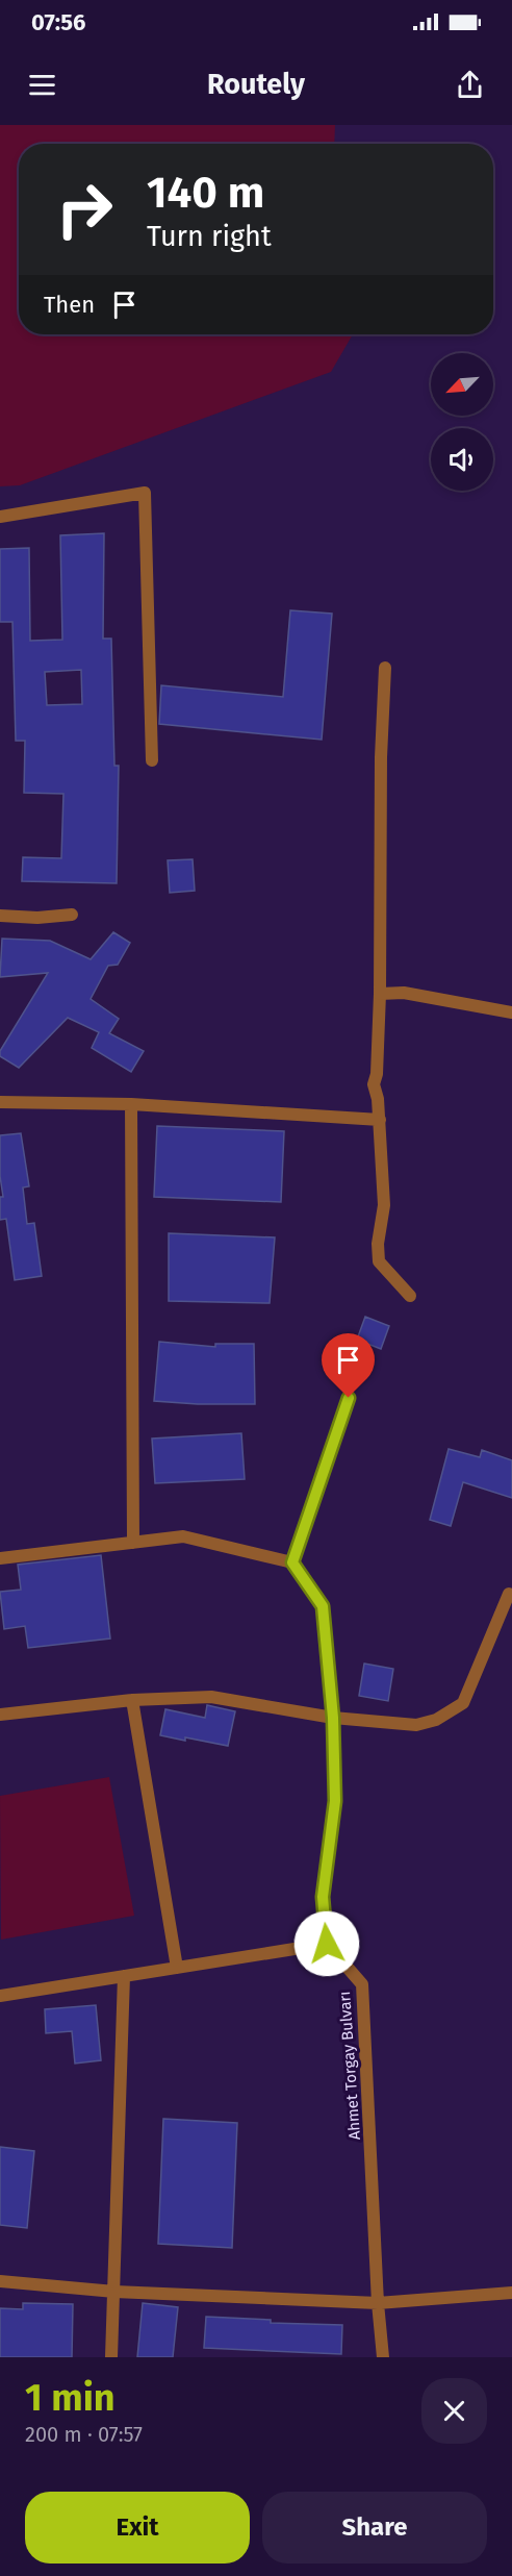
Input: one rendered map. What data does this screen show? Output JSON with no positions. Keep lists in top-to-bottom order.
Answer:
{
  "streets": {
    "street": ["Ahmet Torgay Bulvarı"]
  },
  "north": "bottom left",
  "page": {
    "status": "07:56",
    "header": "Routely",
    "turn": ["140 m", "Turn right"],
    "then": "Then",
    "heading": ["1 min", "200 m · 07:57"],
    "buttons": ["Exit", "Share"]
  }
}
